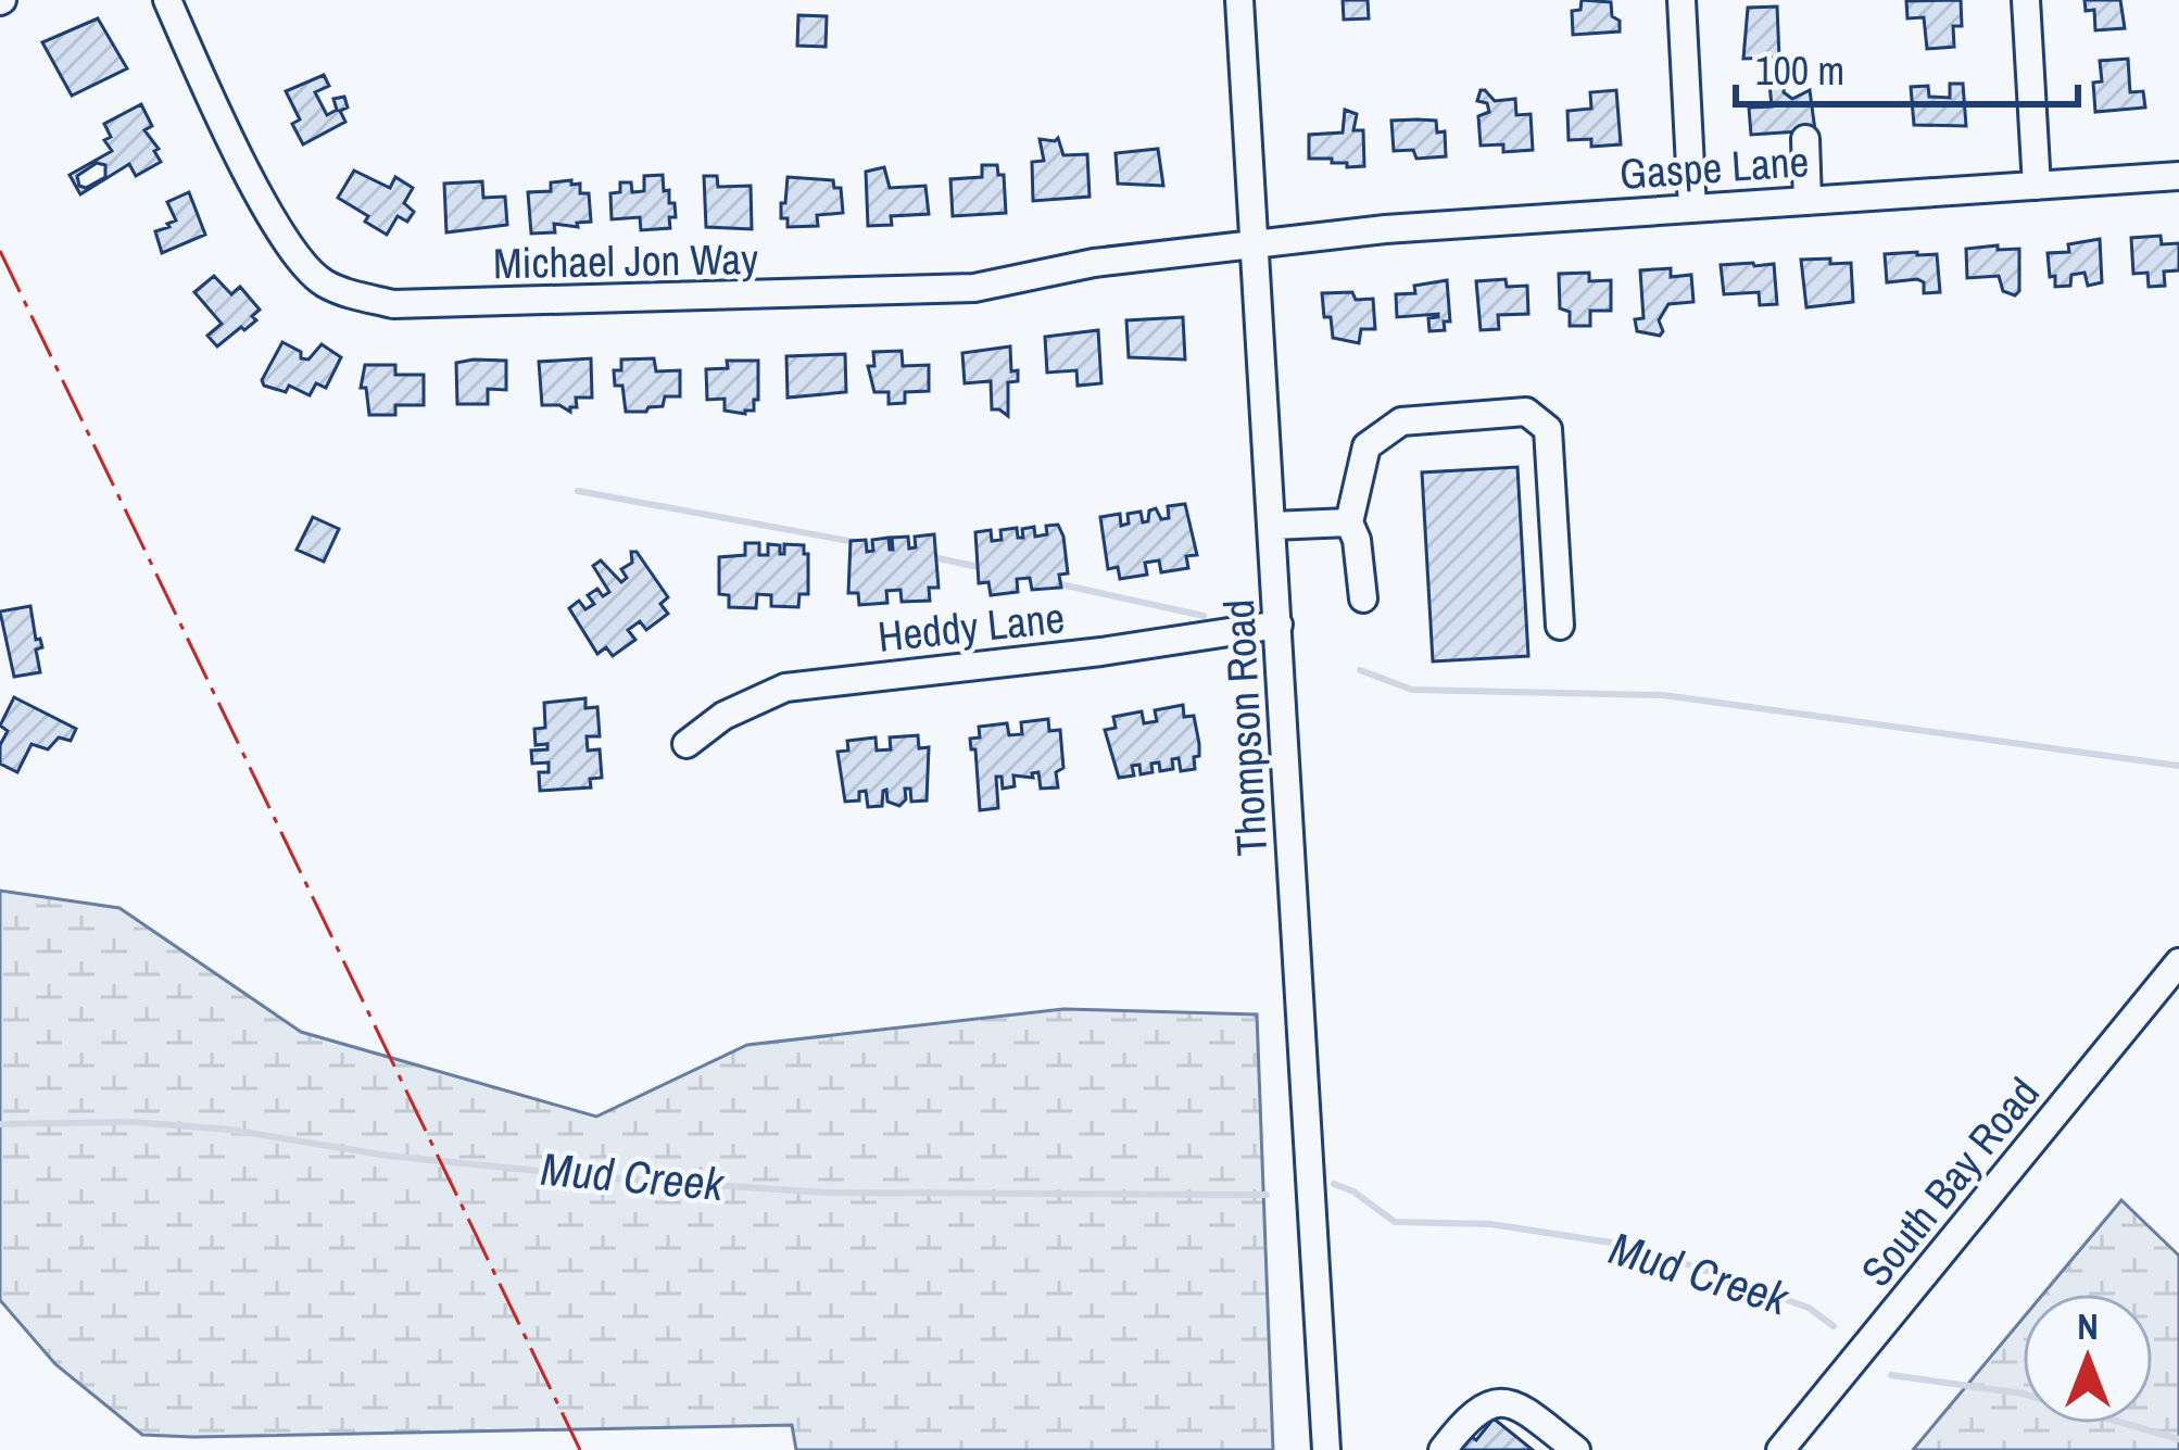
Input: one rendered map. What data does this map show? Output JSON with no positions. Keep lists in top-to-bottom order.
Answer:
{
  "streets": {
    "street": [
      "Gaspe Lane",
      "Michael Jon Way",
      "Heddy Lane",
      "Thompson Road",
      "South Bay Road"
    ]
  },
  "crossings": [
    ["Gaspe Lane", "Michael Jon Way"],
    ["Gaspe Lane", "Thompson Road"],
    ["Michael Jon Way", "Thompson Road"],
    ["Heddy Lane", "Thompson Road"]
  ],
  "water": ["Mud Creek"],
  "scale_bar": "100 m",
  "north": "top"
}
